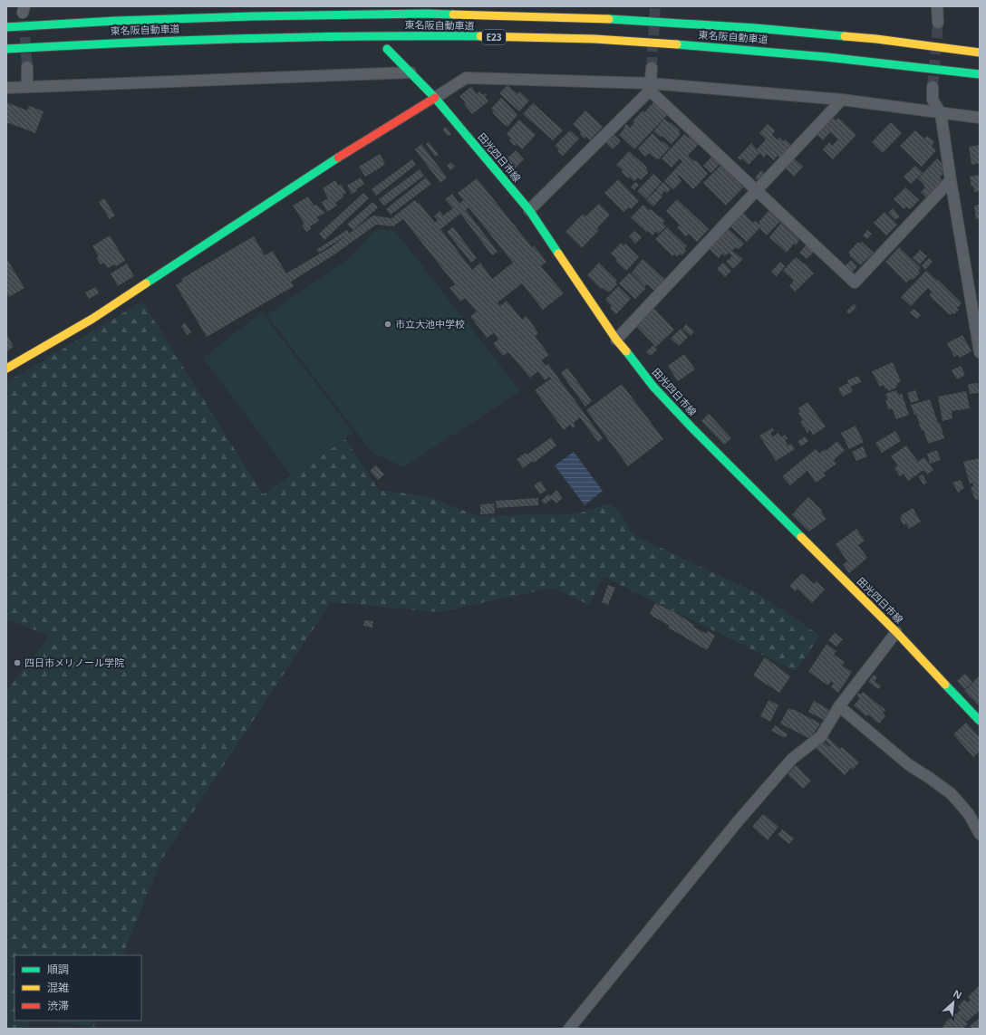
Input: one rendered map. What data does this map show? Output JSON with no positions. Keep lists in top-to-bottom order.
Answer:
{
  "streets": {
    "main road": ["東名阪自動車道", "E23", "田光四日市線"]
  },
  "places": ["市立大池中学校", "四日市メリノール学院"],
  "legend": ["順調", "混雑", "渋滞"],
  "north": "top right"
}
